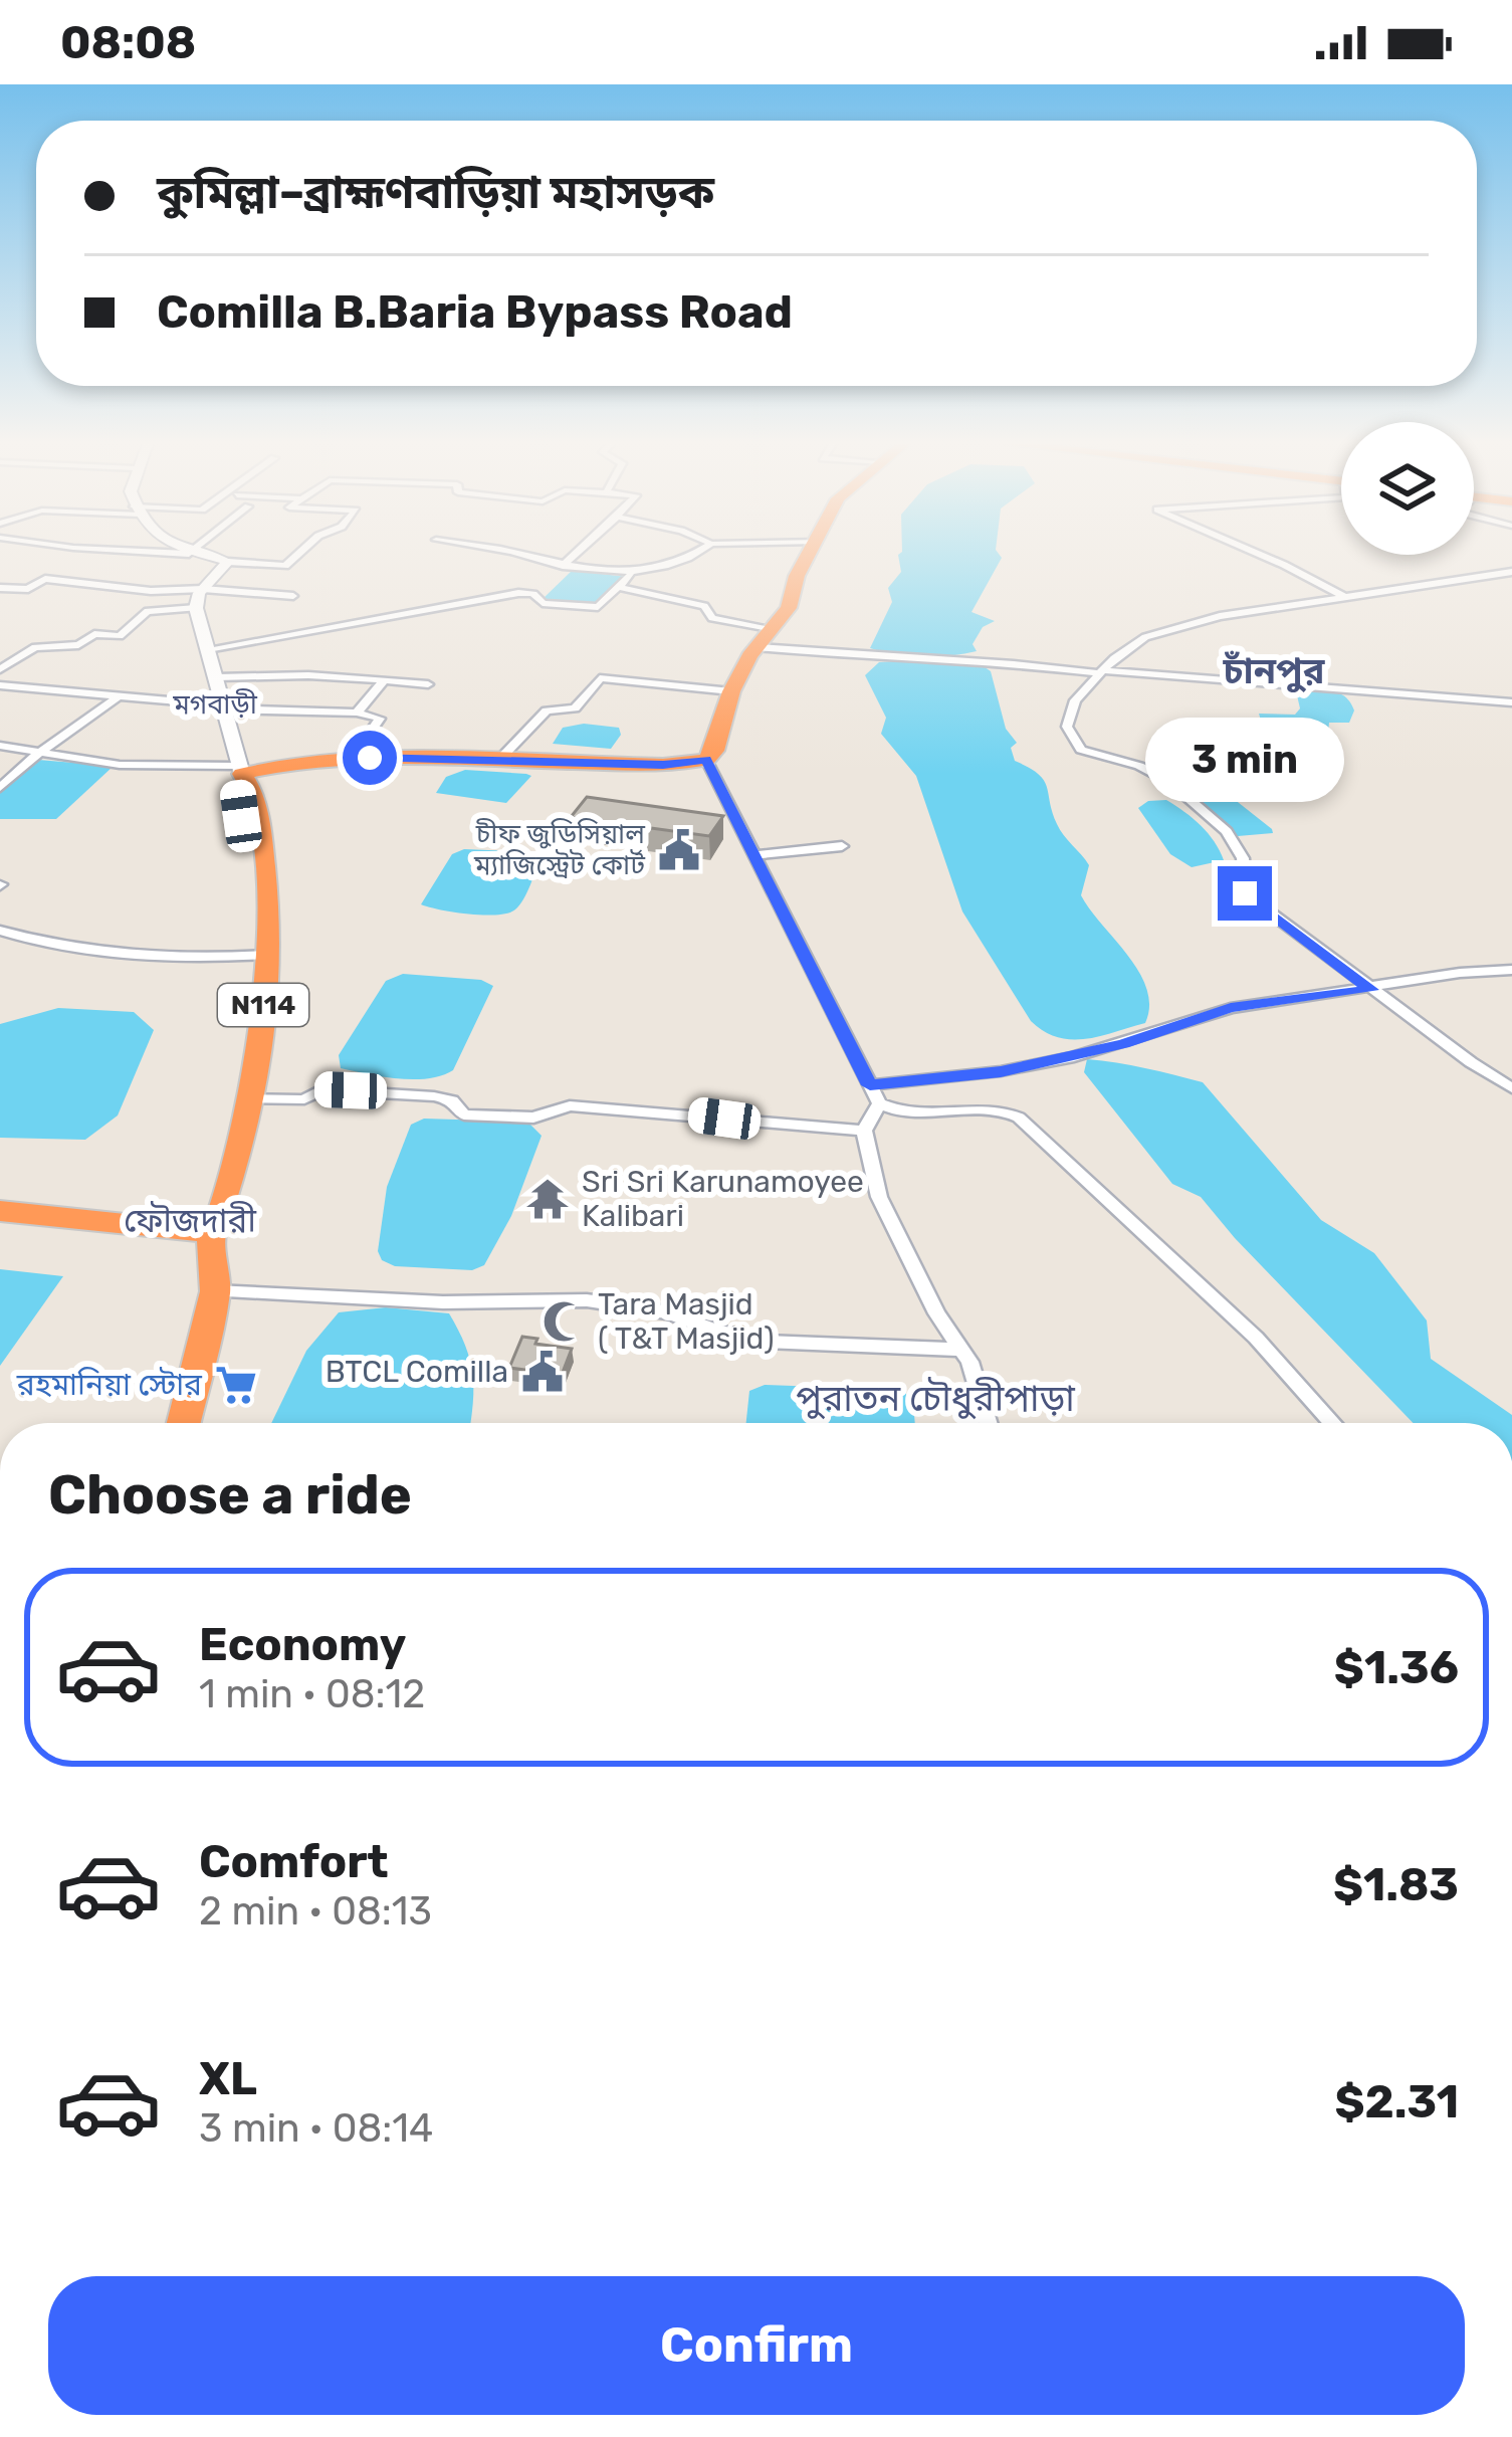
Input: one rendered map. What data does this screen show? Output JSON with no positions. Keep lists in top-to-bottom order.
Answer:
{
  "streets": {
    "highway": ["N114"]
  },
  "districts": [
    "চাঁনপুর",
    "মগবাড়ী",
    "ফৌজদারী",
    "পুরাতন চৌধুরীপাড়া"
  ],
  "places": {
    "public building": ["চীফ জুডিসিয়াল ম্যাজিস্ট্রেট কোর্ট", "BTCL Comilla"],
    "temple": ["Sri Sri Karunamoyee Kalibari"],
    "mosque": ["Tara Masjid ( T&T Masjid)"],
    "supermarket": ["রহমানিয়া স্টোর"]
  },
  "page": {
    "status": "08:08",
    "banner": ["কুমিল্লা–ব্রাহ্মণবাড়িয়া মহাসড়ক", "Comilla B.Baria Bypass Road"],
    "bubble": "3 min",
    "heading": "Choose a ride",
    "list": [
      {
        "name": "Economy",
        "note": "1 min · 08:12",
        "value": "$1.36"
      },
      {
        "name": "Comfort",
        "note": "2 min · 08:13",
        "value": "$1.83"
      },
      {
        "name": "XL",
        "note": "3 min · 08:14",
        "value": "$2.31"
      }
    ],
    "buttons": "Confirm"
  }
}
